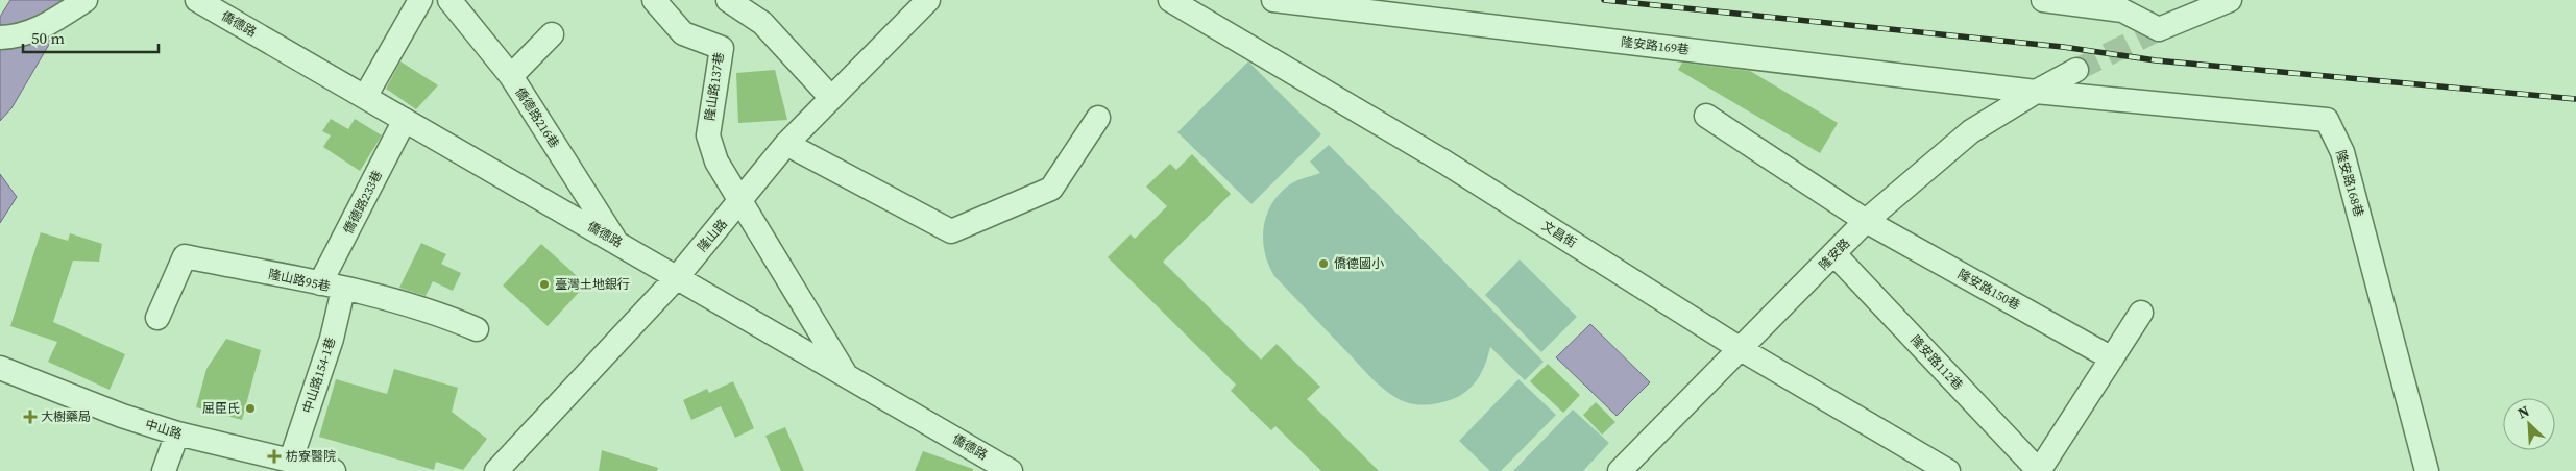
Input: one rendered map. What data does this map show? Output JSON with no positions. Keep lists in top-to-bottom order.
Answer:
{
  "streets": {
    "street": [
      "僑德路",
      "隆安路169巷",
      "隆山路137巷",
      "僑德路216巷",
      "隆安路168巷",
      "僑德路233巷",
      "文昌街",
      "隆山路",
      "隆安路",
      "隆山路95巷",
      "隆安路150巷",
      "隆安路112巷",
      "中山路154-1巷",
      "中山路"
    ]
  },
  "crossings": [
    ["僑德路", "僑德路216巷"],
    ["僑德路", "僑德路233巷"],
    ["僑德路", "隆山路"],
    ["隆安路169巷", "隆安路168巷"],
    ["隆安路169巷", "隆安路"],
    ["隆山路137巷", "隆山路"],
    ["隆安路168巷", "隆安路"],
    ["僑德路233巷", "隆山路95巷"],
    ["文昌街", "隆安路"],
    ["隆安路", "隆安路150巷"],
    ["隆安路", "隆安路112巷"],
    ["隆山路95巷", "中山路154-1巷"],
    ["中山路154-1巷", "中山路"]
  ],
  "places": {
    "other": ["僑德國小", "臺灣土地銀行", "屈臣氏"],
    "health": ["大樹藥局", "枋寮醫院"]
  },
  "scale_bar": "50 m",
  "north": "top left"
}
